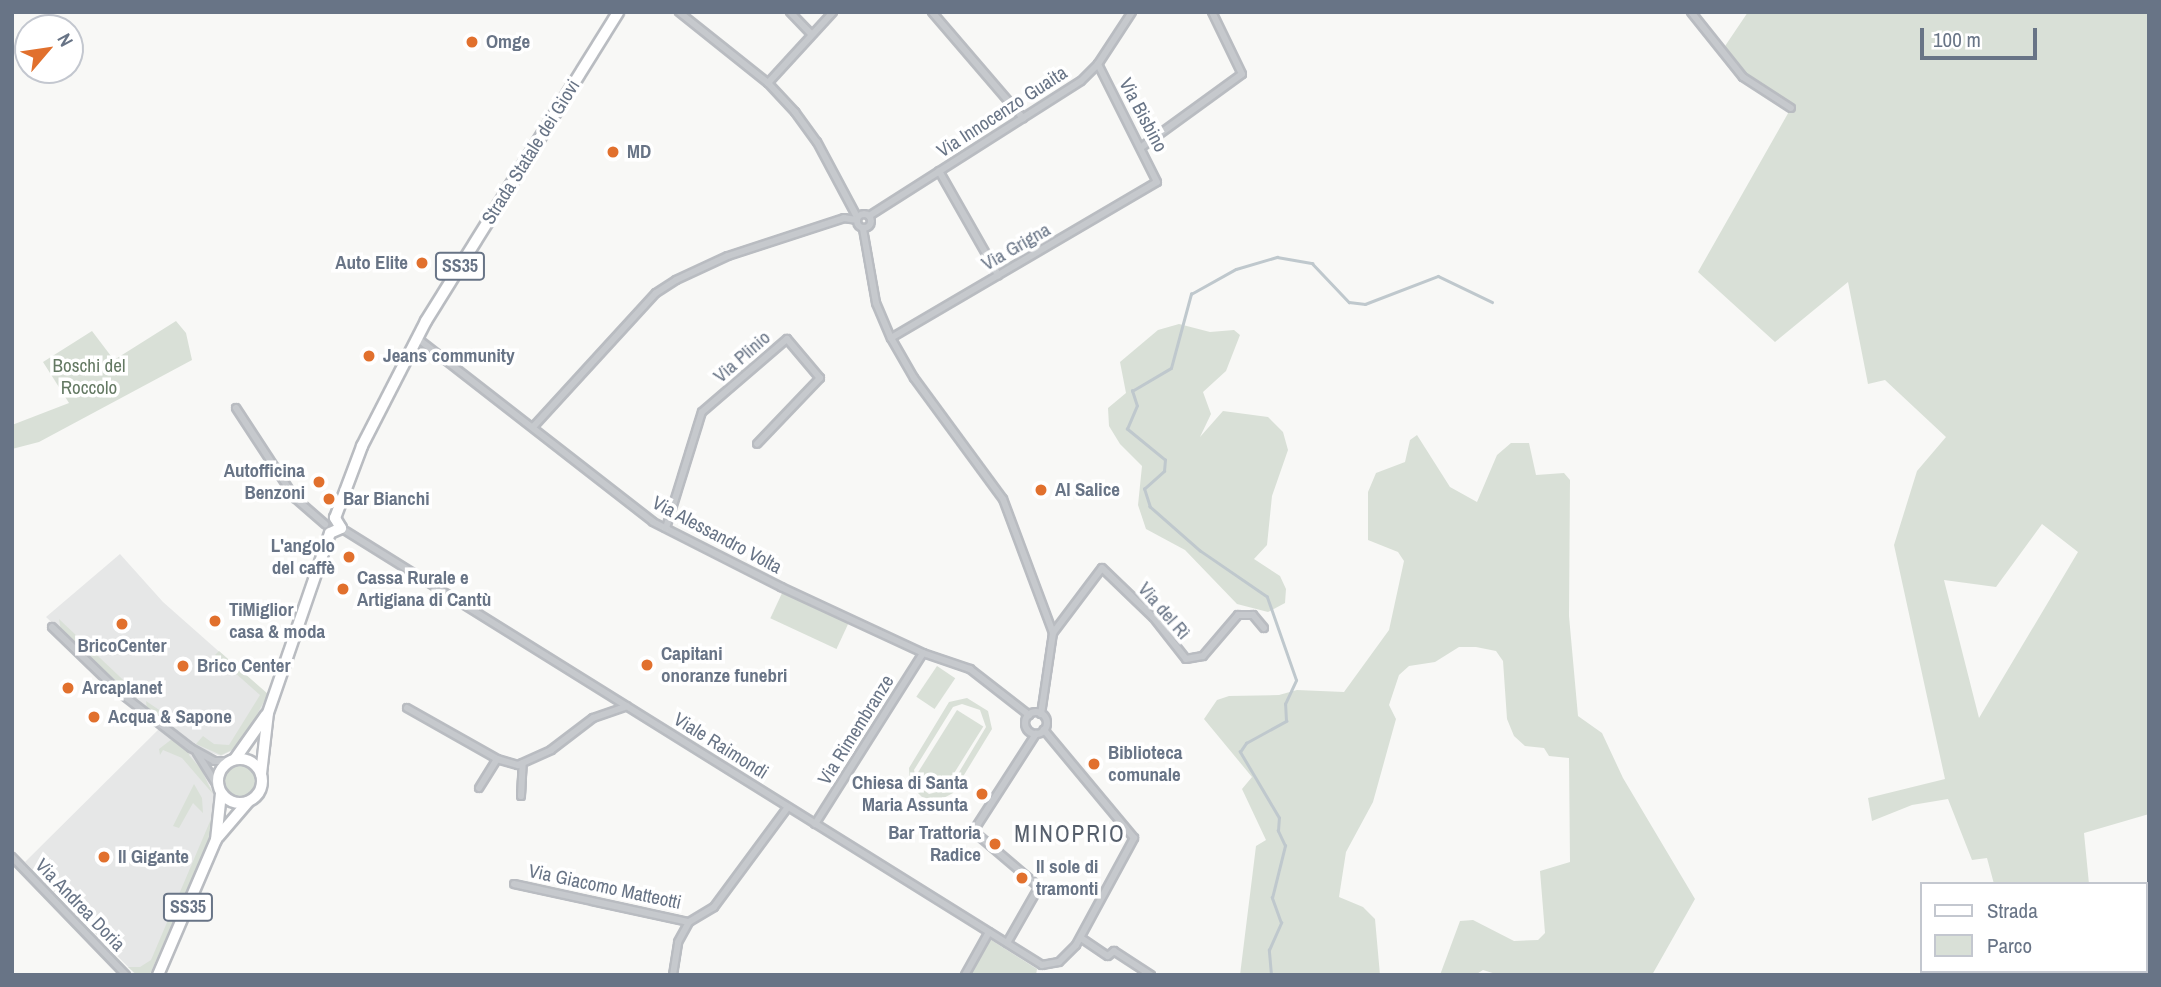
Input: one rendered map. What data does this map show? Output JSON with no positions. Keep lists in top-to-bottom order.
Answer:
{
  "streets": {
    "main road": ["Strada Statale dei Giovi", "SS35"],
    "street": [
      "Via Innocenzo Guaita",
      "Via Bisbino",
      "Via Grigna",
      "Via Plinio",
      "Via Alessandro Volta",
      "Via del Rì",
      "Via Rimembranze",
      "Viale Raimondi",
      "Via Giacomo Matteotti",
      "Via Andrea Doria"
    ]
  },
  "crossings": [
    ["Via Innocenzo Guaita", "Via Bisbino"],
    ["Via Bisbino", "Via Grigna"],
    ["Strada Statale dei Giovi", "SS35"],
    ["Strada Statale dei Giovi", "Via Alessandro Volta"],
    ["Strada Statale dei Giovi", "Viale Raimondi"],
    ["Via Plinio", "Via Alessandro Volta"],
    ["Via Alessandro Volta", "Via Rimembranze"],
    ["Via Alessandro Volta", "Viale Raimondi"],
    ["Via Rimembranze", "Viale Raimondi"],
    ["Viale Raimondi", "Via Giacomo Matteotti"]
  ],
  "districts": ["MINOPRIO"],
  "parks": ["Boschi del Roccolo"],
  "places": [
    "Omge",
    "MD",
    "Auto Elite",
    "Jeans community",
    "Autofficina Benzoni",
    "Al Salice",
    "Bar Bianchi",
    "L'angolo del caffè",
    "Cassa Rurale e Artigiana di Cantù",
    "TiMiglior casa & moda",
    "BricoCenter",
    "Capitani onoranze funebri",
    "Brico Center",
    "Arcaplanet",
    "Acqua & Sapone",
    "Biblioteca comunale",
    "Chiesa di Santa Maria Assunta",
    "Bar Trattoria Radice",
    "Il Gigante",
    "Il sole di tramonti"
  ],
  "legend": ["Strada", "Parco"],
  "scale_bar": "100 m",
  "north": "top right"
}
